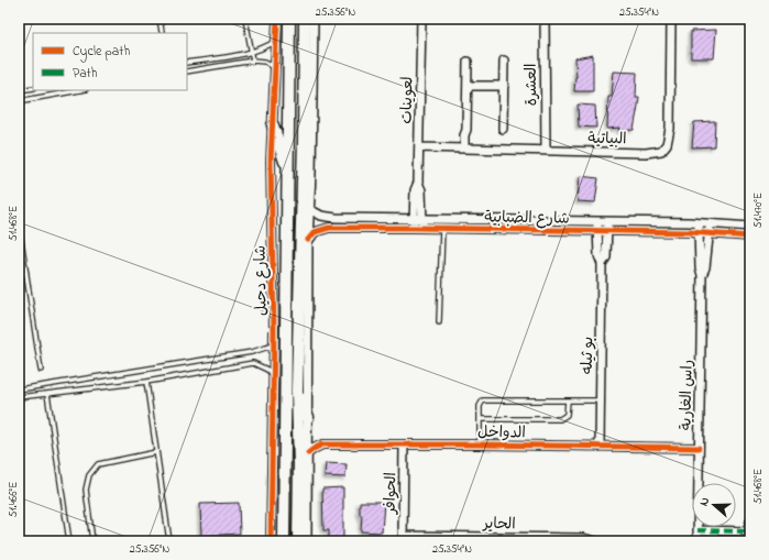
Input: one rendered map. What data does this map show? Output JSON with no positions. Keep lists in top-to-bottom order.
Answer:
{
  "streets": {
    "main road": ["شارع دحيل"],
    "street": [
      "العشرة",
      "لعوينات",
      "البياتية",
      "شارع الضبابية",
      "بو ثيله",
      "راس الغارية",
      "الدواخل",
      "الحوافر",
      "الحاير"
    ]
  },
  "crossings": [
    ["العشرة", "البياتية"],
    ["لعوينات", "البياتية"],
    ["لعوينات", "شارع الضبابية"],
    ["شارع الضبابية", "بو ثيله"],
    ["شارع الضبابية", "راس الغارية"],
    ["بو ثيله", "الدواخل"],
    ["راس الغارية", "الدواخل"],
    ["الدواخل", "الحوافر"],
    ["الحوافر", "الحاير"]
  ],
  "legend": ["Cycle path", "Path"],
  "north": "left",
  "coordinates": [
    "25.356°N",
    "25.354°N",
    "51.470°E",
    "51.468°E",
    "51.466°E"
  ]
}
